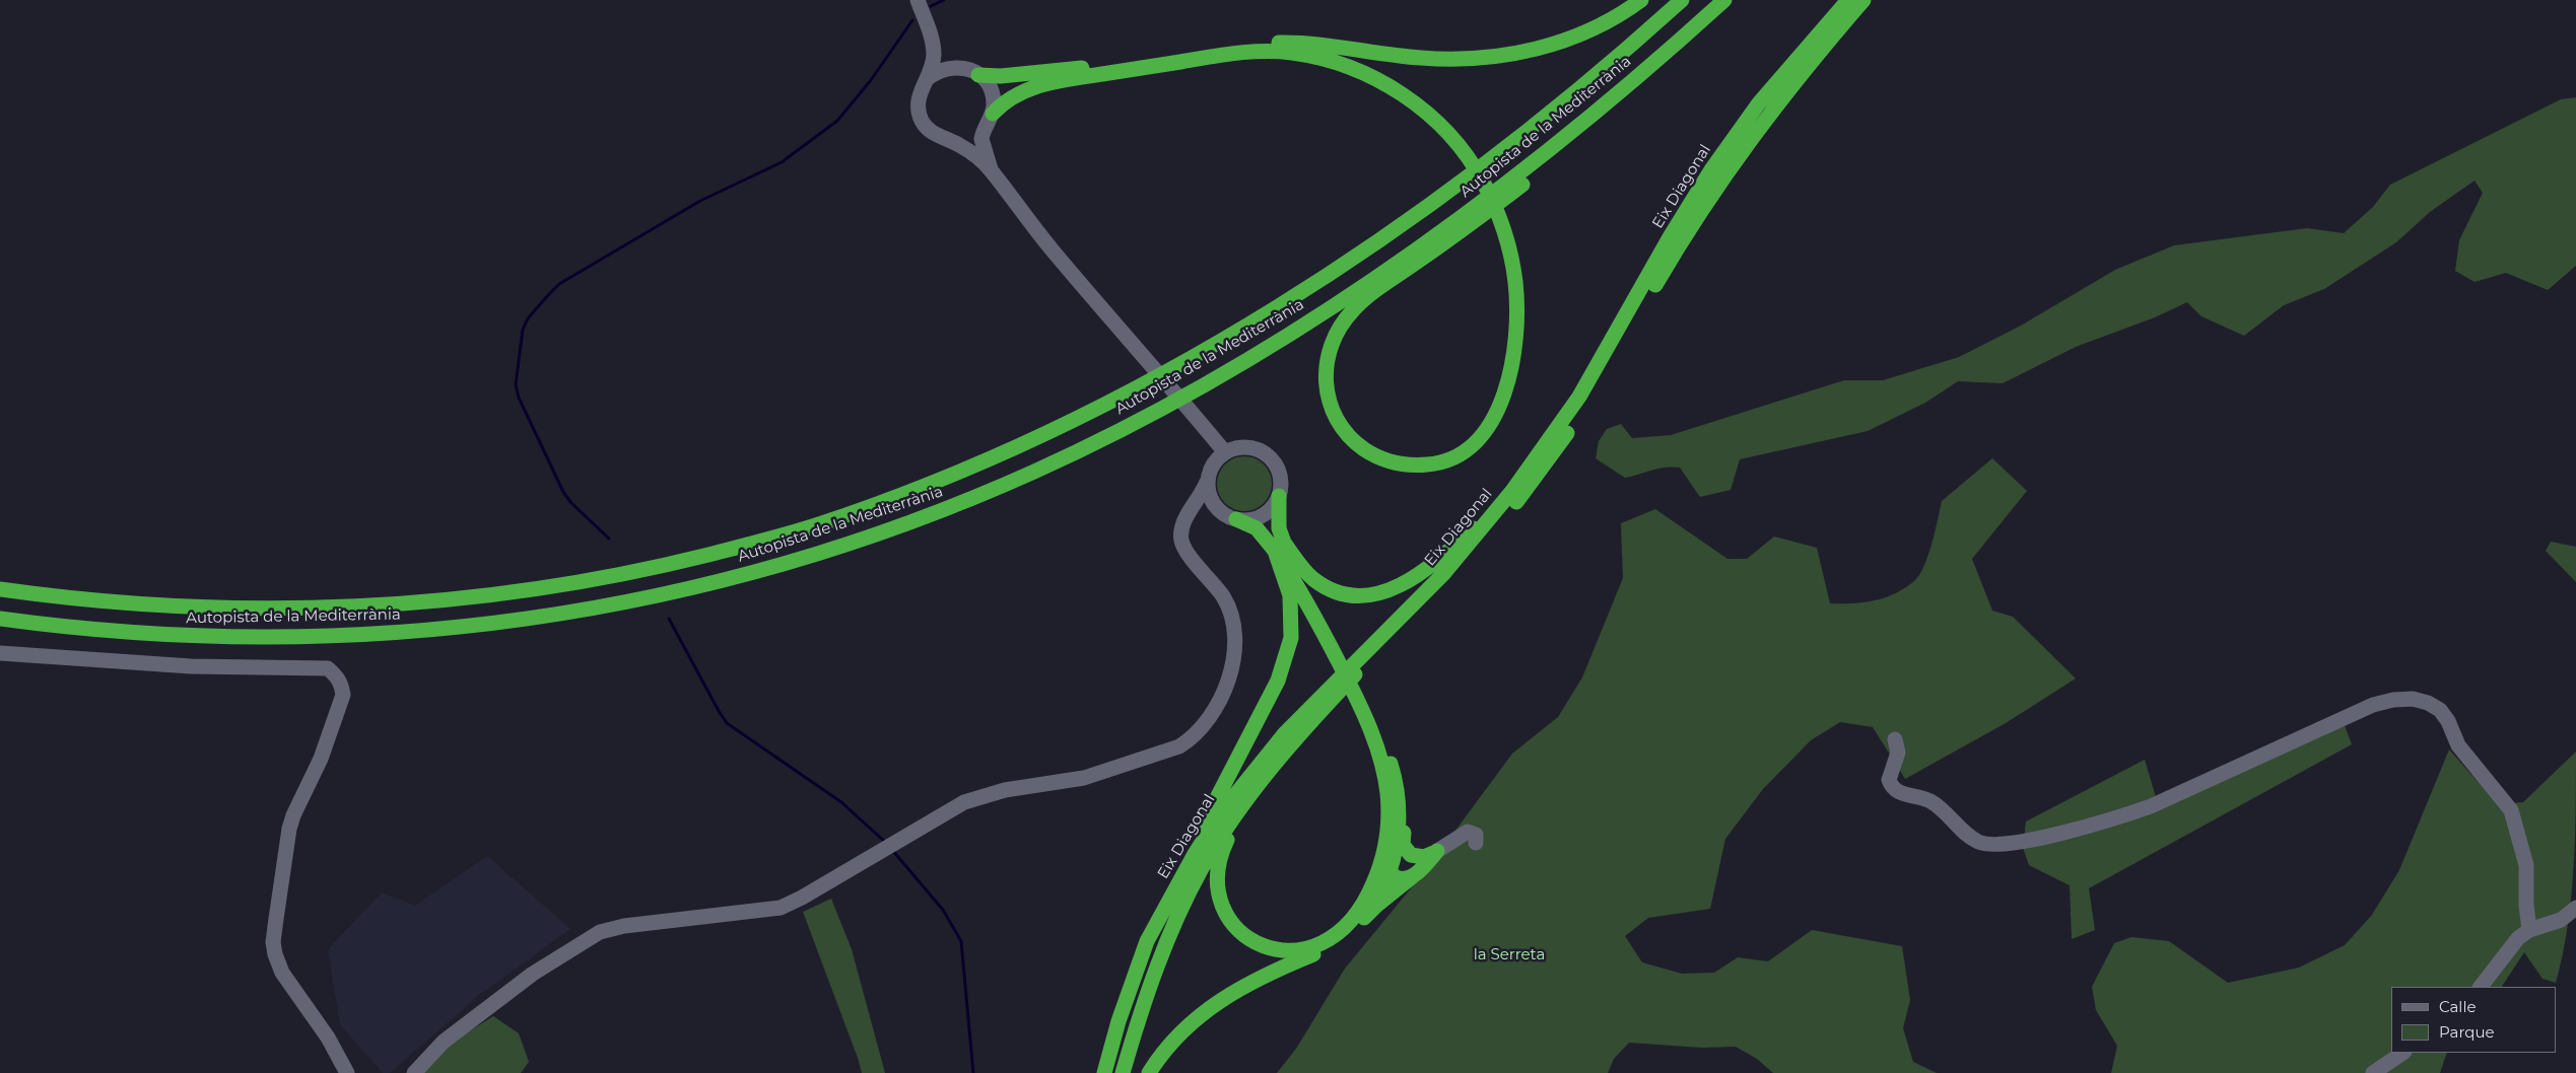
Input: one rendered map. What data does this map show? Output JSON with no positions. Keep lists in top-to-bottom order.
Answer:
{
  "streets": {
    "highway": ["Autopista de la Mediterrània", "Eix Diagonal"]
  },
  "parks": ["la Serreta"],
  "legend": ["Calle", "Parque"]
}
